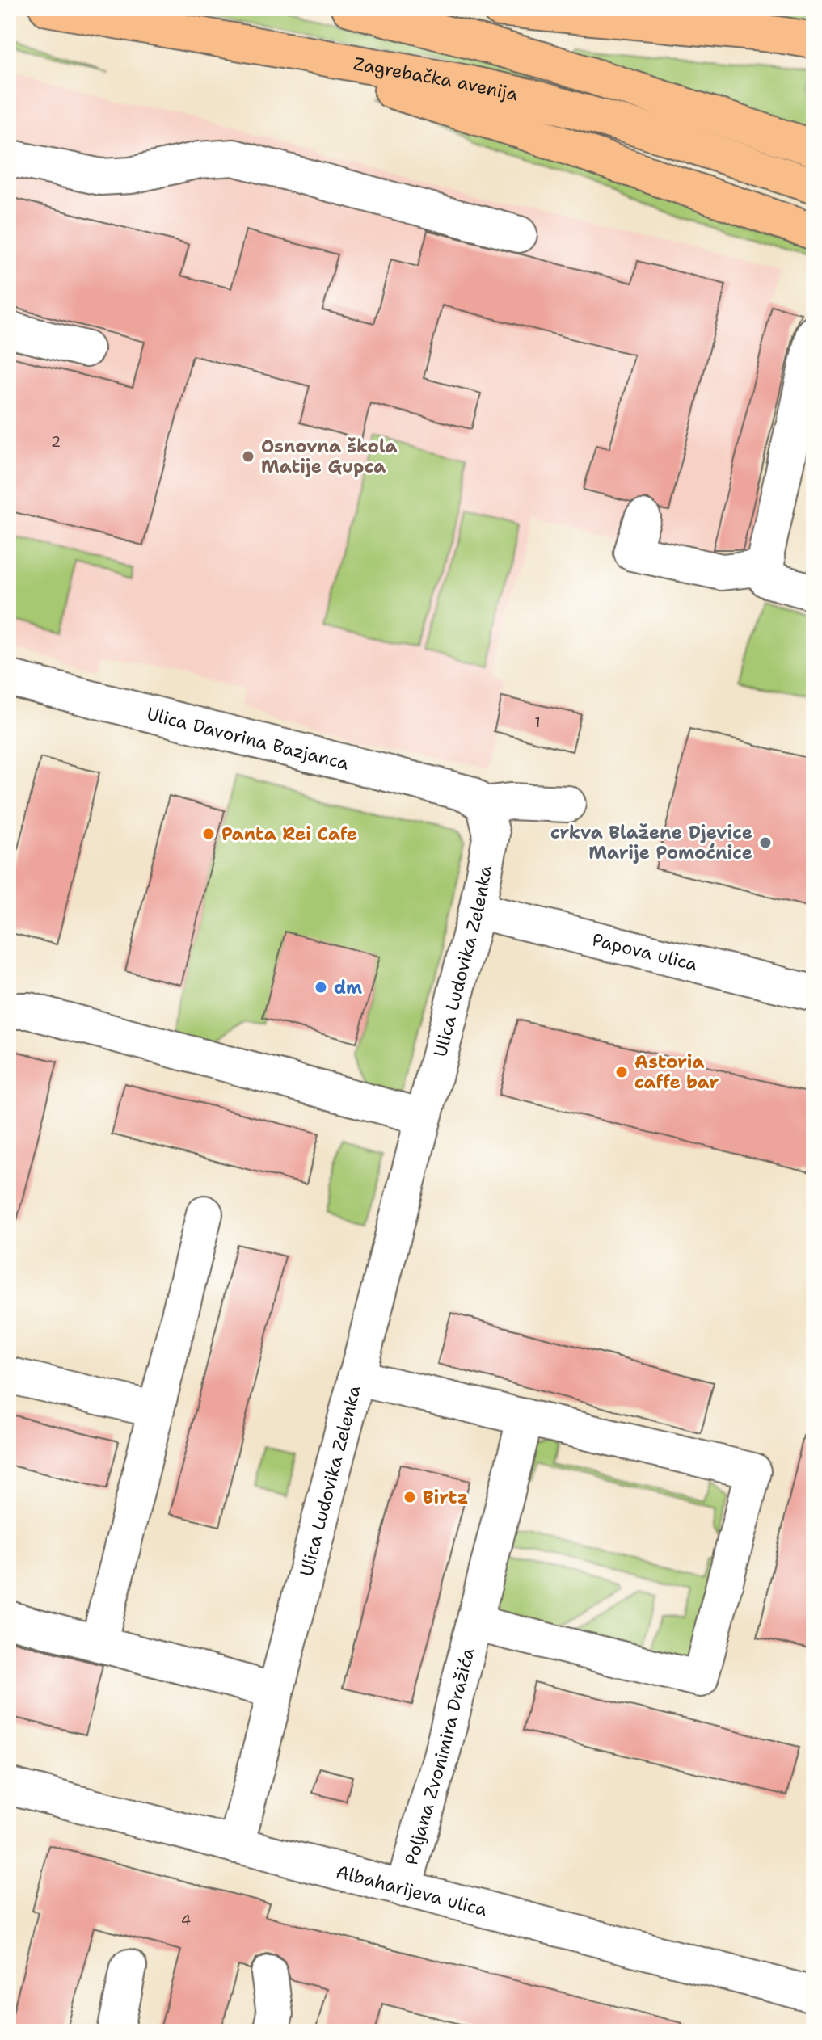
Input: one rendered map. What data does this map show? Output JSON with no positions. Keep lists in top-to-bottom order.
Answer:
{
  "streets": {
    "main road": ["Zagrebačka avenija"],
    "street": [
      "Ulica Davorina Bazjanca",
      "Papova ulica",
      "Ulica Ludovika Zelenka",
      "Poljana Zvonimira Dražića",
      "Albaharijeva ulica"
    ]
  },
  "crossings": [
    ["Ulica Davorina Bazjanca", "Ulica Ludovika Zelenka"],
    ["Papova ulica", "Ulica Ludovika Zelenka"],
    ["Ulica Ludovika Zelenka", "Poljana Zvonimira Dražića"],
    ["Ulica Ludovika Zelenka", "Albaharijeva ulica"],
    ["Poljana Zvonimira Dražića", "Albaharijeva ulica"]
  ],
  "places": [
    "Osnovna škola Matije Gupca",
    "Panta Rei Cafe",
    "crkva Blažene Djevice Marije Pomoćnice",
    "dm",
    "Astoria caffe bar",
    "Birtz"
  ],
  "house_numbers": ["2", "1", "4"]
}
